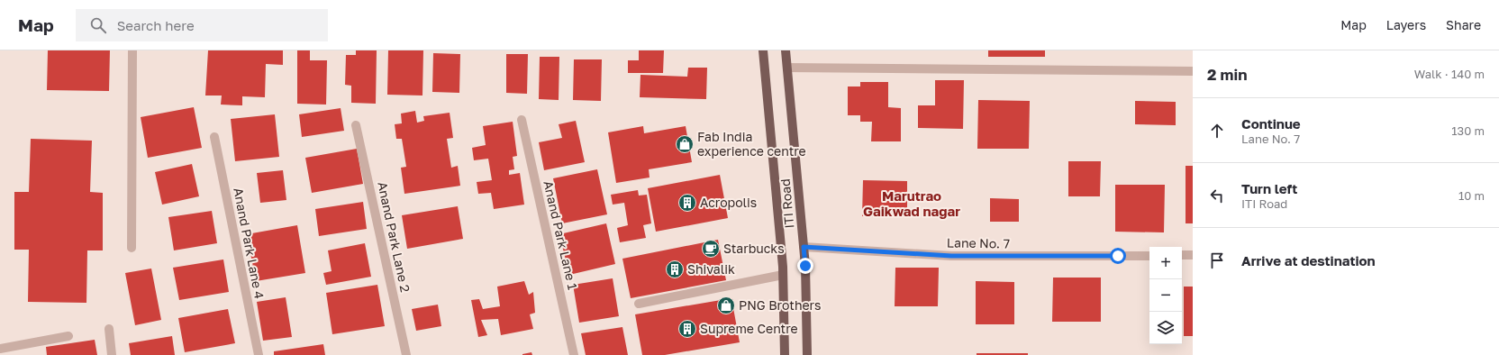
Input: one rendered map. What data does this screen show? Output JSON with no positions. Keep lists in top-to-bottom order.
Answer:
{
  "streets": {
    "main road": ["ITI Road"],
    "street": [
      "Anand Park Lane 1",
      "Anand Park Lane 2",
      "Anand Park Lane 4",
      "Lane No. 7"
    ]
  },
  "crossings": [
    ["ITI Road", "Lane No. 7"]
  ],
  "districts": ["Marutrao Gaikwad nagar"],
  "places": {
    "shop": ["Fab India experience centre", "PNG Brothers"],
    "building": ["Acropolis", "Shivalik", "Supreme Centre"],
    "cafe": ["Starbucks"]
  },
  "page": {
    "header": "Map",
    "search": "Search here",
    "nav": ["Map", "Layers", "Share"],
    "heading": ["2 min", "Walk · 140 m"],
    "list": [
      ["Continue", "Lane No. 7", "130 m"],
      ["Turn left", "ITI Road", "10 m"],
      "Arrive at destination"
    ],
    "map_buttons": ["+", "−"]
  }
}
